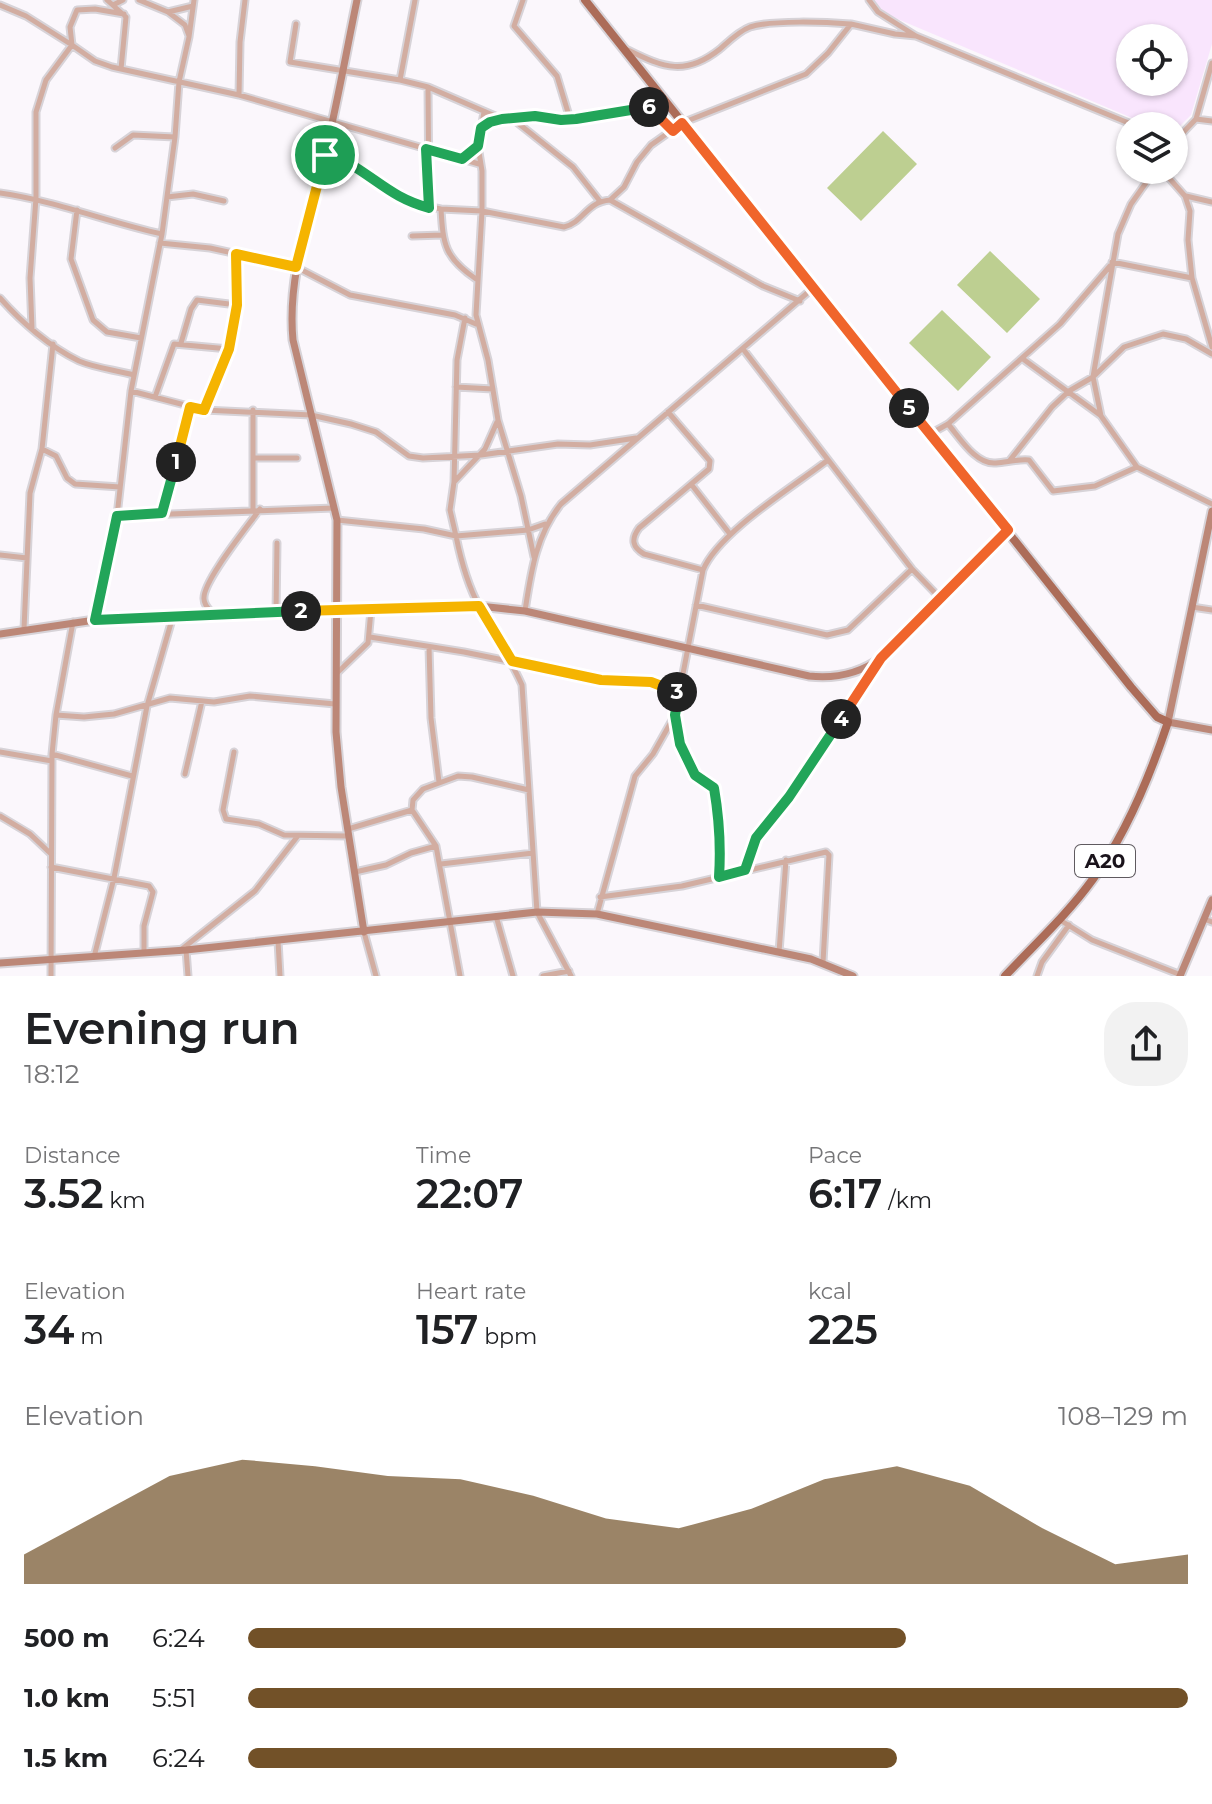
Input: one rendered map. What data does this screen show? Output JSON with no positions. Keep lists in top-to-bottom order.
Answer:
{
  "streets": {
    "main road": ["A20"]
  },
  "page": {
    "pins": [
      "6",
      "5",
      "1",
      "2",
      "3",
      "4"
    ],
    "heading": ["Evening run", "18:12"],
    "stats": [
      ["Distance", "3.52 km"],
      ["Time", "22:07"],
      ["Pace", "6:17 /km"],
      ["Elevation", "34 m"],
      ["Heart rate", "157 bpm"],
      ["kcal", "225"]
    ],
    "chart": ["Elevation", "108–129 m"],
    "list": [
      {
        "name": "500 m",
        "note": "6:24"
      },
      {
        "name": "1.0 km",
        "note": "5:51"
      },
      {
        "name": "1.5 km",
        "note": "6:24"
      }
    ]
  }
}
